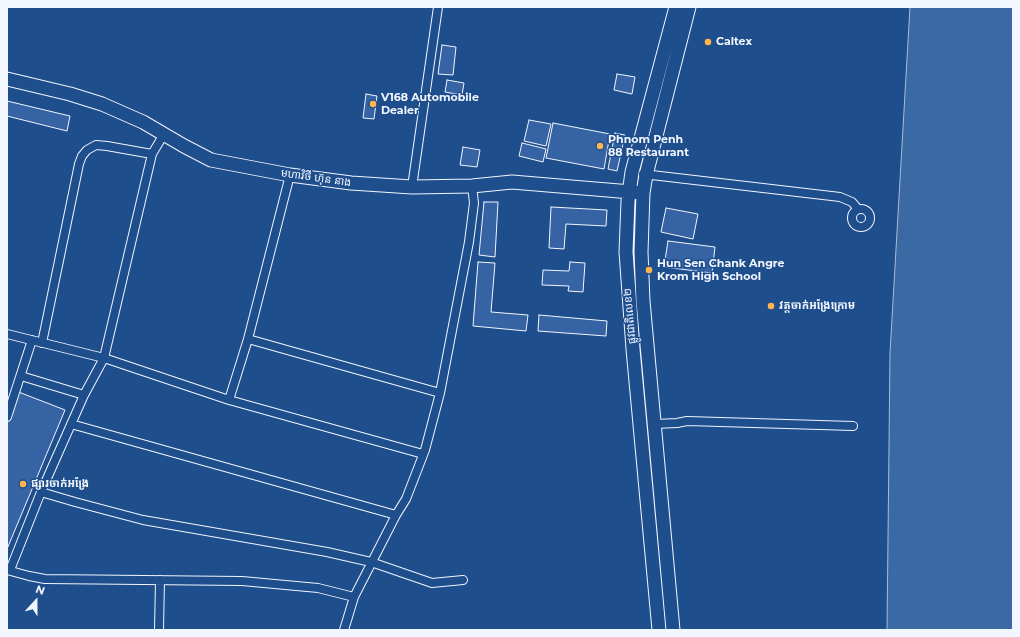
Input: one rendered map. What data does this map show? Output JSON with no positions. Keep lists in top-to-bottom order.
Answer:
{
  "streets": {
    "main road": ["មហាវិថី ហ៊ុន នាង", "ផ្លូវជាតិលេខ២"]
  },
  "crossings": [
    ["មហាវិថី ហ៊ុន នាង", "ផ្លូវជាតិលេខ២"]
  ],
  "places": [
    "Caltex",
    "V168 Automobile Dealer",
    "Phnom Penh 88 Restaurant",
    "Hun Sen Chank Angre Krom High School",
    "វត្តចាក់អង្រែក្រោម",
    "ផ្សារចាក់អង្រែ"
  ],
  "north": "top"
}
